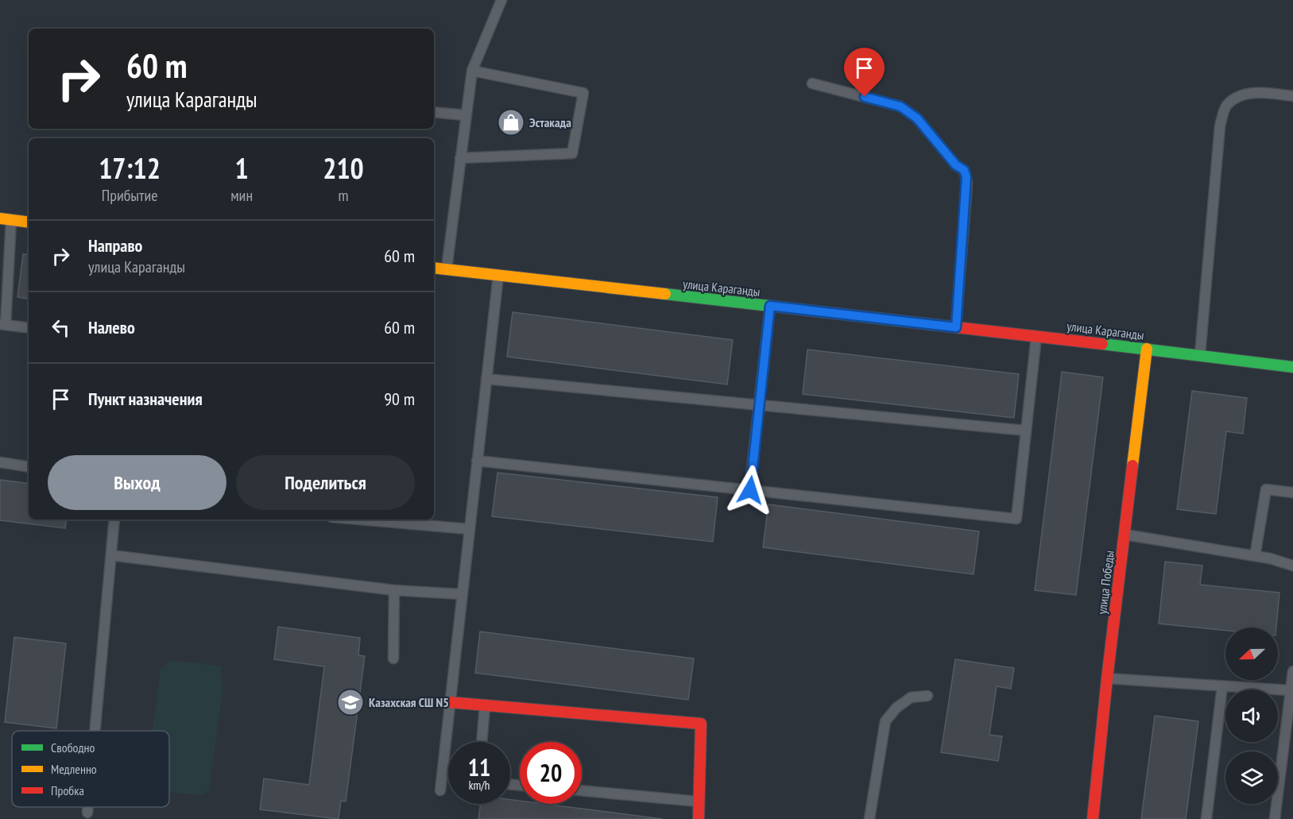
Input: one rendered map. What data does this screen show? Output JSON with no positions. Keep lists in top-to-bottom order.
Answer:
{
  "streets": {
    "main road": ["улица Караганды", "улица Победы"]
  },
  "crossings": [
    ["улица Караганды", "улица Победы"]
  ],
  "places": {
    "shop": ["Эстакада"],
    "school or university": ["Казахская СШ N5"]
  },
  "legend": ["Свободно", "Медленно", "Пробка"],
  "north": "left",
  "page": {
    "turn": ["60 m", "улица Караганды"],
    "eta": [
      "17:12",
      "Прибытие",
      "1",
      "мин",
      "210",
      "m"
    ],
    "list": [
      {
        "name": "Направо",
        "note": "улица Караганды",
        "value": "60 m"
      },
      {
        "name": "Налево",
        "value": "60 m"
      },
      {
        "name": "Пункт назначения",
        "value": "90 m"
      }
    ],
    "buttons": ["Выход", "Поделиться"],
    "speed": "11 km/h",
    "limit": "20"
  }
}
